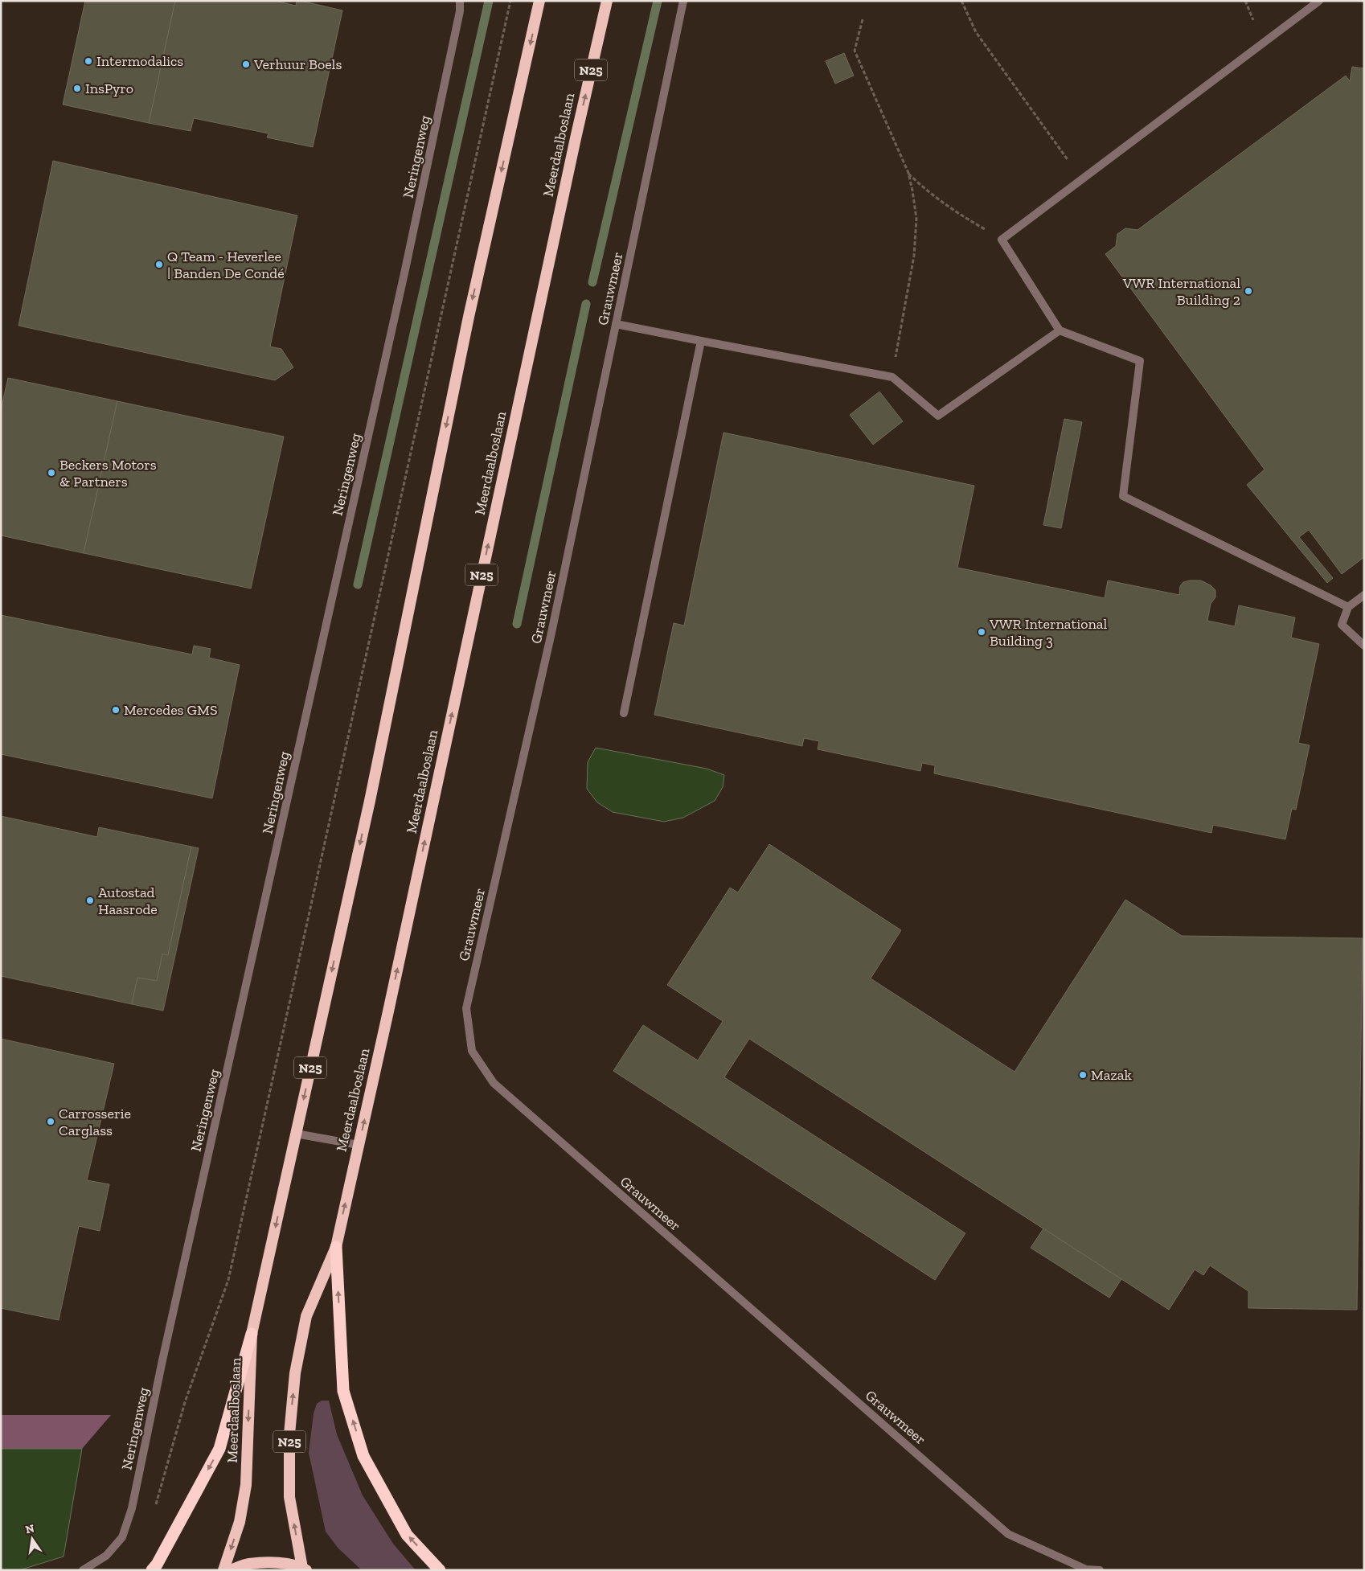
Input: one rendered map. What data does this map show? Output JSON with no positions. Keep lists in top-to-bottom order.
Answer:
{
  "streets": {
    "highway": ["N25", "Meerdaalboslaan"],
    "street": ["Neringenweg", "Grauwmeer"]
  },
  "places": [
    "Intermodalics",
    "Verhuur Boels",
    "InsPyro",
    "Q Team - Heverlee | Banden De Condé",
    "VWR International Building 2",
    "Beckers Motors & Partners",
    "VWR International Building 3",
    "Mercedes GMS",
    "Autostad Haasrode",
    "Mazak",
    "Carrosserie Carglass"
  ],
  "north": "top"
}
